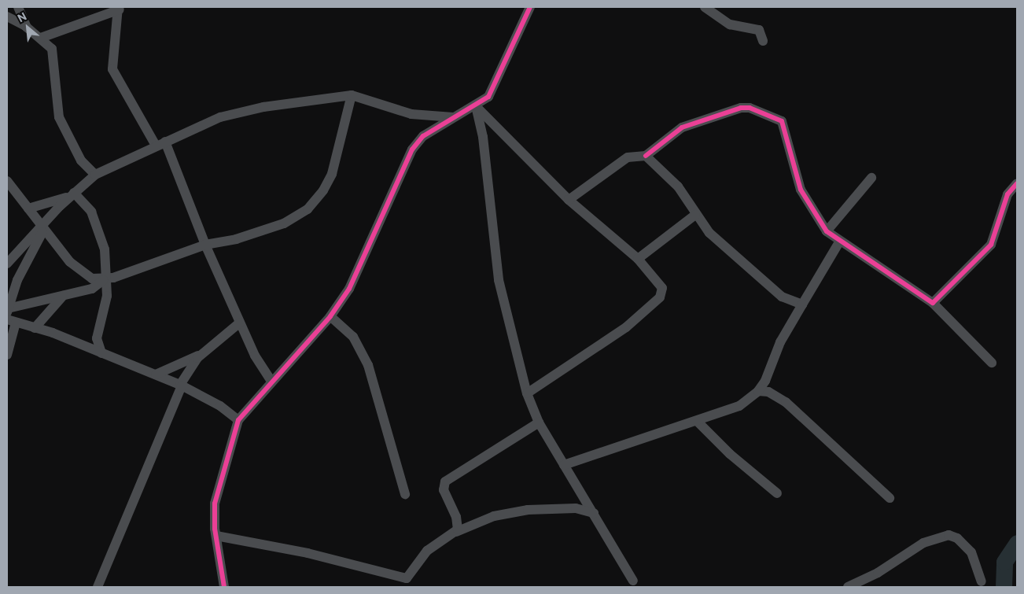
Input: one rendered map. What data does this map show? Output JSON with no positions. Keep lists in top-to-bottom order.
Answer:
{
  "north": "top left"
}
